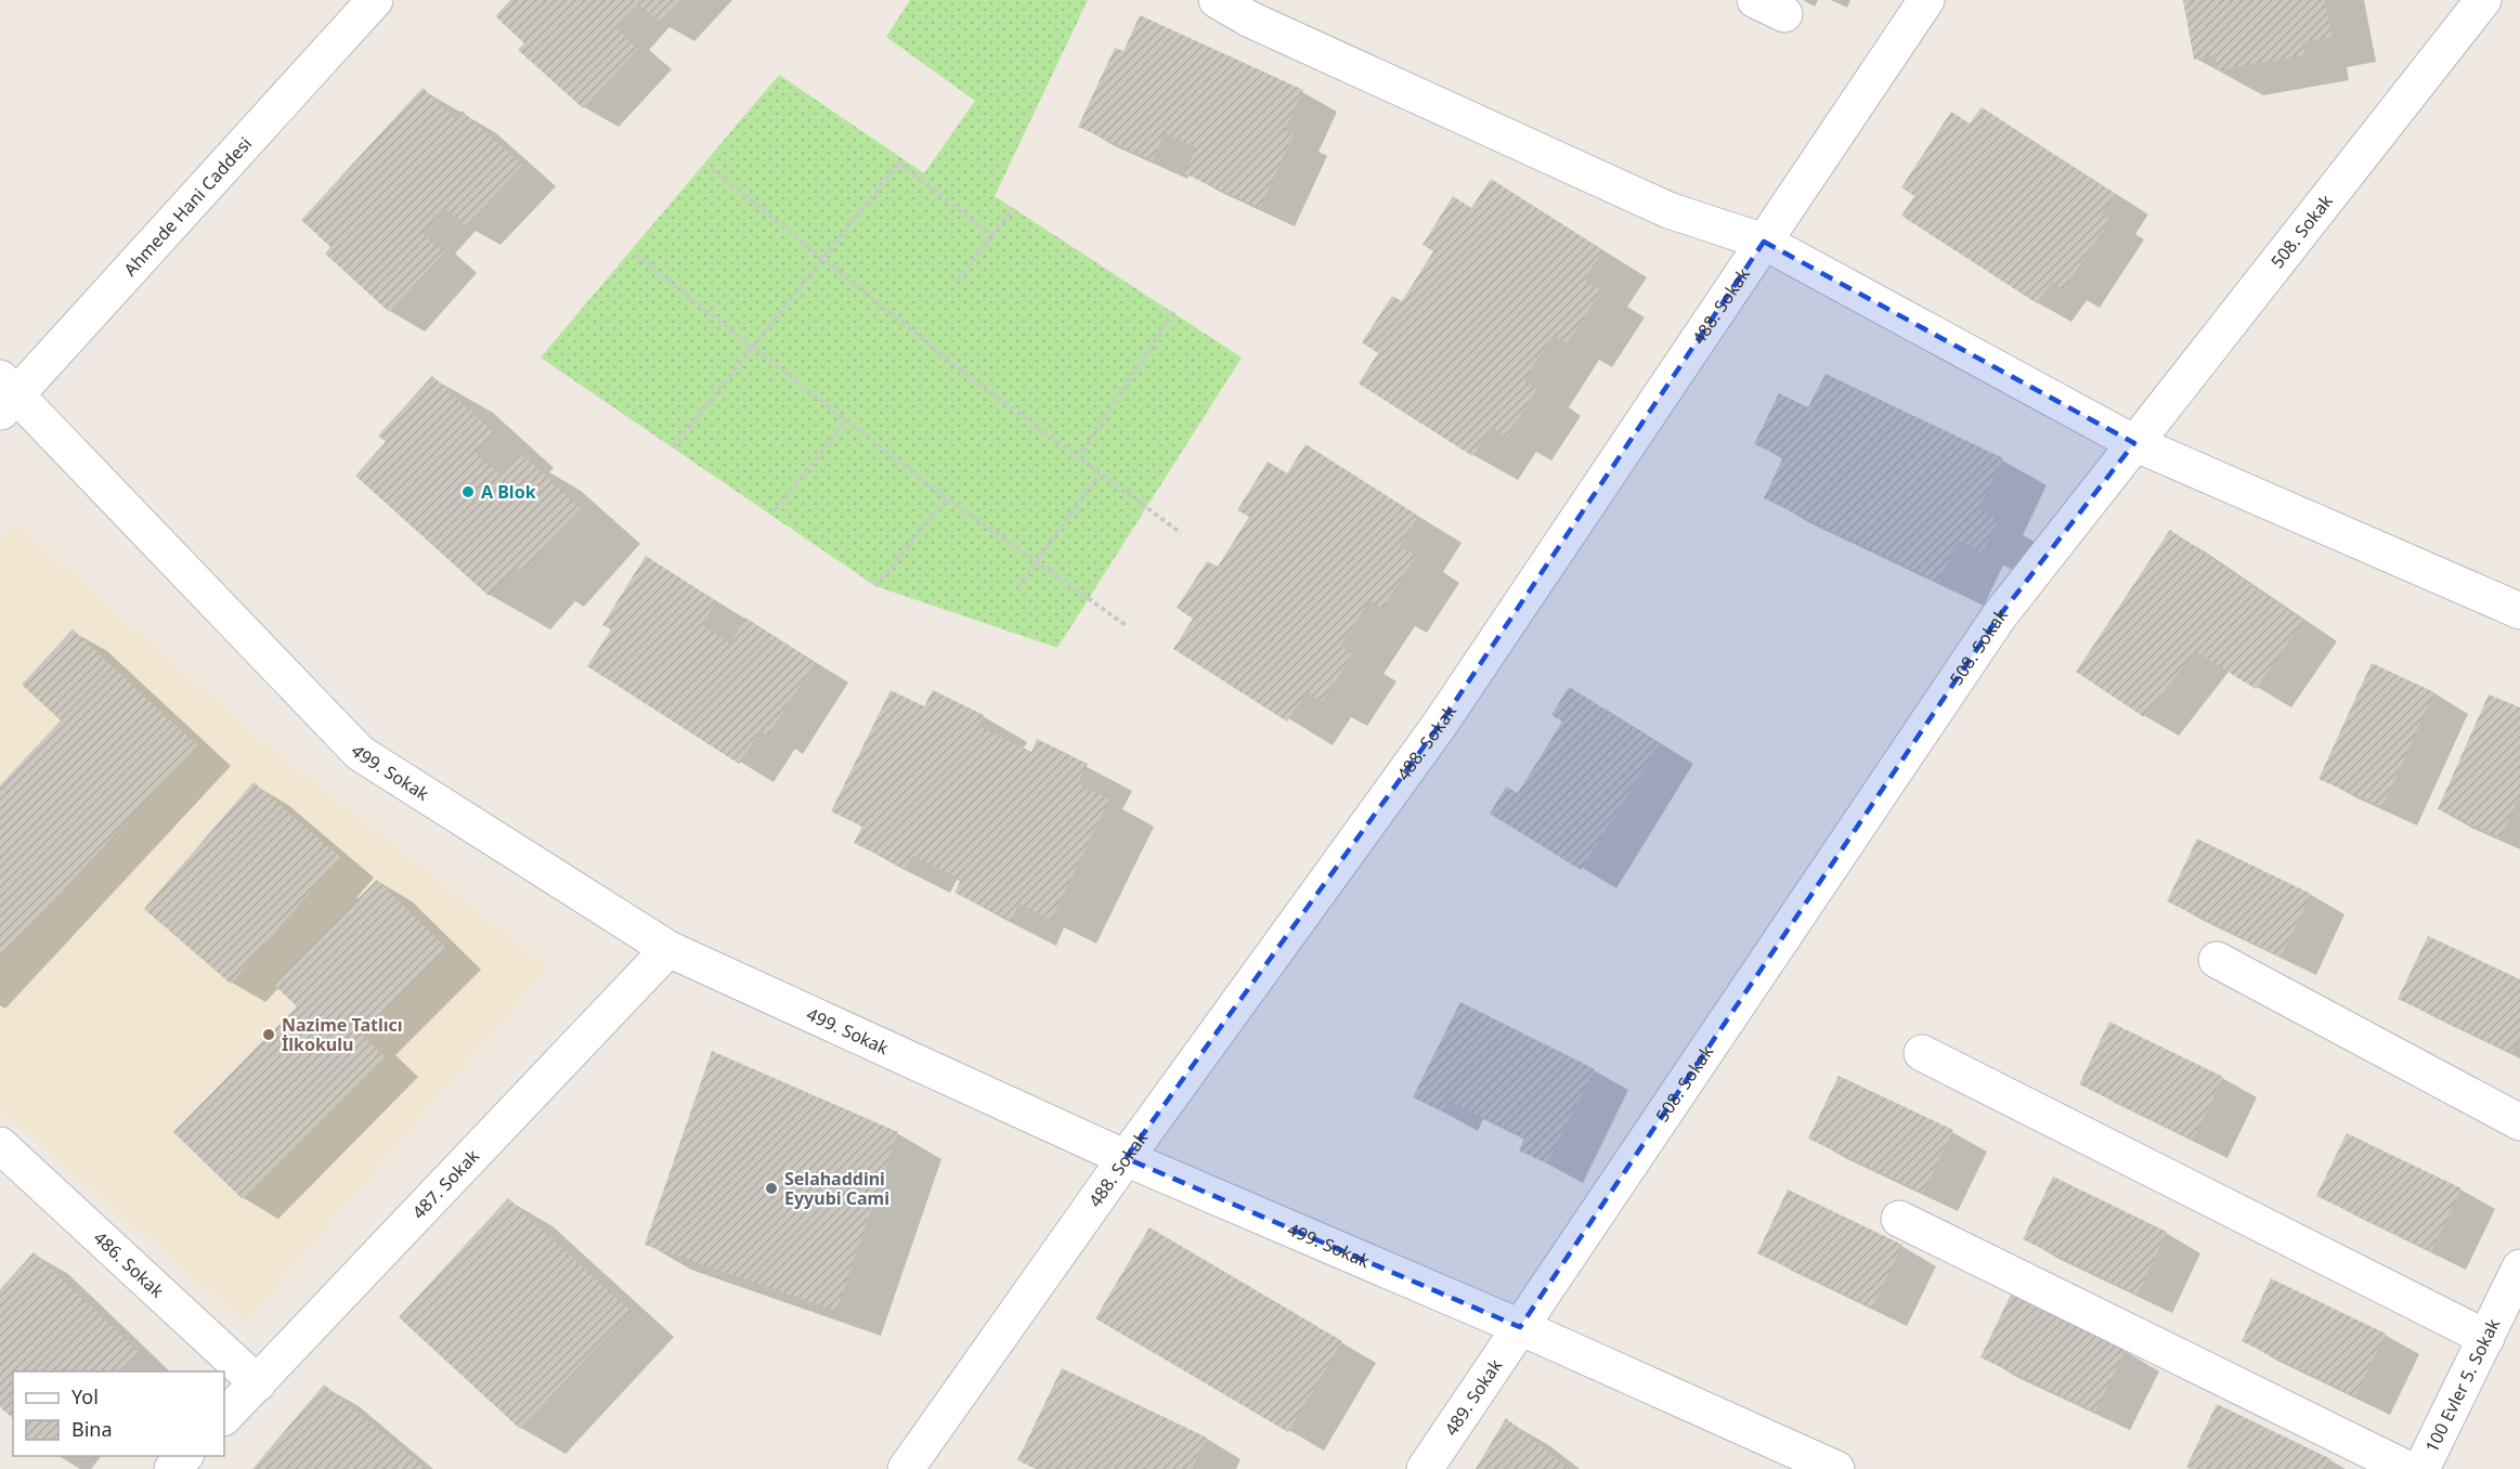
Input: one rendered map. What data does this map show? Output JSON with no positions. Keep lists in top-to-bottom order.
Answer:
{
  "streets": {
    "street": [
      "Ahmede Hani Caddesi",
      "508. Sokak",
      "488. Sokak",
      "499. Sokak",
      "487. Sokak",
      "486. Sokak",
      "100 Evler 5. Sokak",
      "489. Sokak"
    ]
  },
  "crossings": [
    ["Ahmede Hani Caddesi", "499. Sokak"],
    ["508. Sokak", "499. Sokak"],
    ["508. Sokak", "489. Sokak"],
    ["488. Sokak", "499. Sokak"],
    ["499. Sokak", "487. Sokak"],
    ["499. Sokak", "489. Sokak"],
    ["487. Sokak", "486. Sokak"]
  ],
  "places": ["A Blok", "Nazime Tatlıcı İlkokulu", "Selahaddini Eyyubi Cami"],
  "legend": ["Yol", "Bina"]
}
